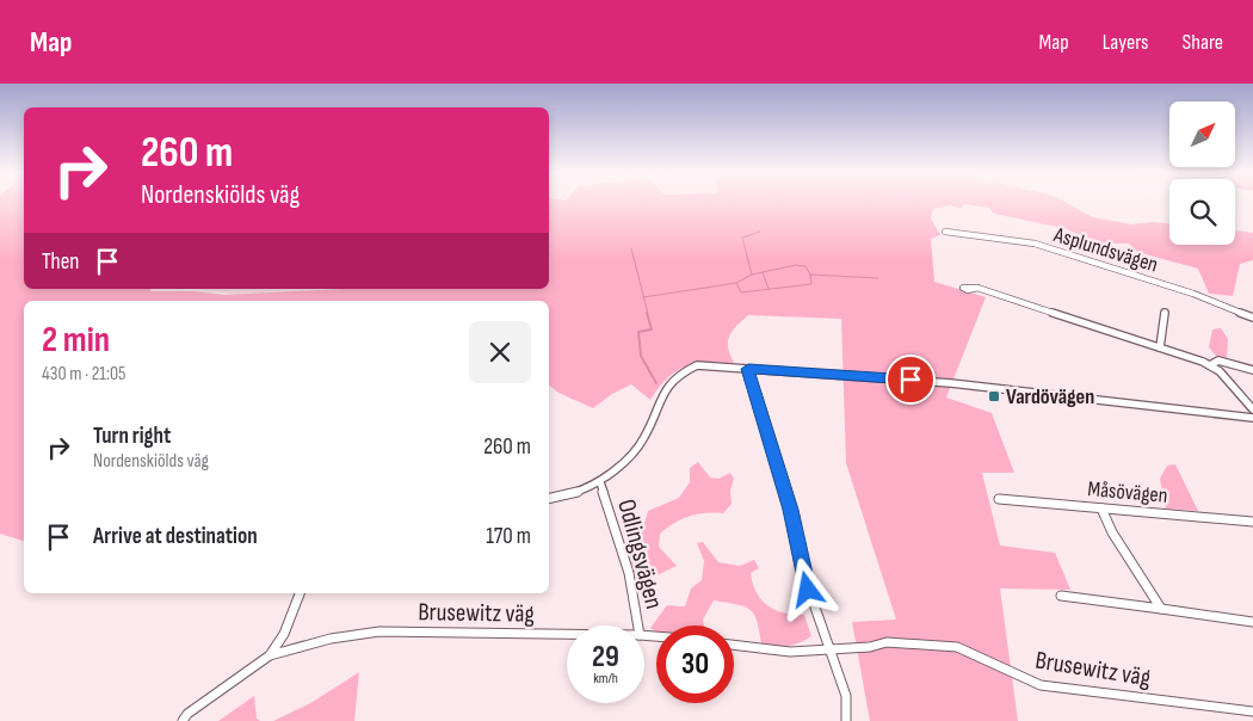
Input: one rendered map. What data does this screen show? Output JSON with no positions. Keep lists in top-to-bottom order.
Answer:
{
  "streets": {
    "street": [
      "Asplundsvägen",
      "Måsövägen",
      "Odlingsvägen",
      "Brusewitz väg"
    ]
  },
  "places": {
    "transit": ["Vardövägen"]
  },
  "north": "top right",
  "page": {
    "header": "Map",
    "nav": ["Map", "Layers", "Share"],
    "turn": ["260 m", "Nordenskiölds väg"],
    "then": "Then",
    "heading": ["2 min", "430 m · 21:05"],
    "list": [
      {
        "name": "Turn right",
        "note": "Nordenskiölds väg",
        "value": "260 m"
      },
      {
        "name": "Arrive at destination",
        "value": "170 m"
      }
    ],
    "speed": "29 km/h",
    "limit": "30"
  }
}
